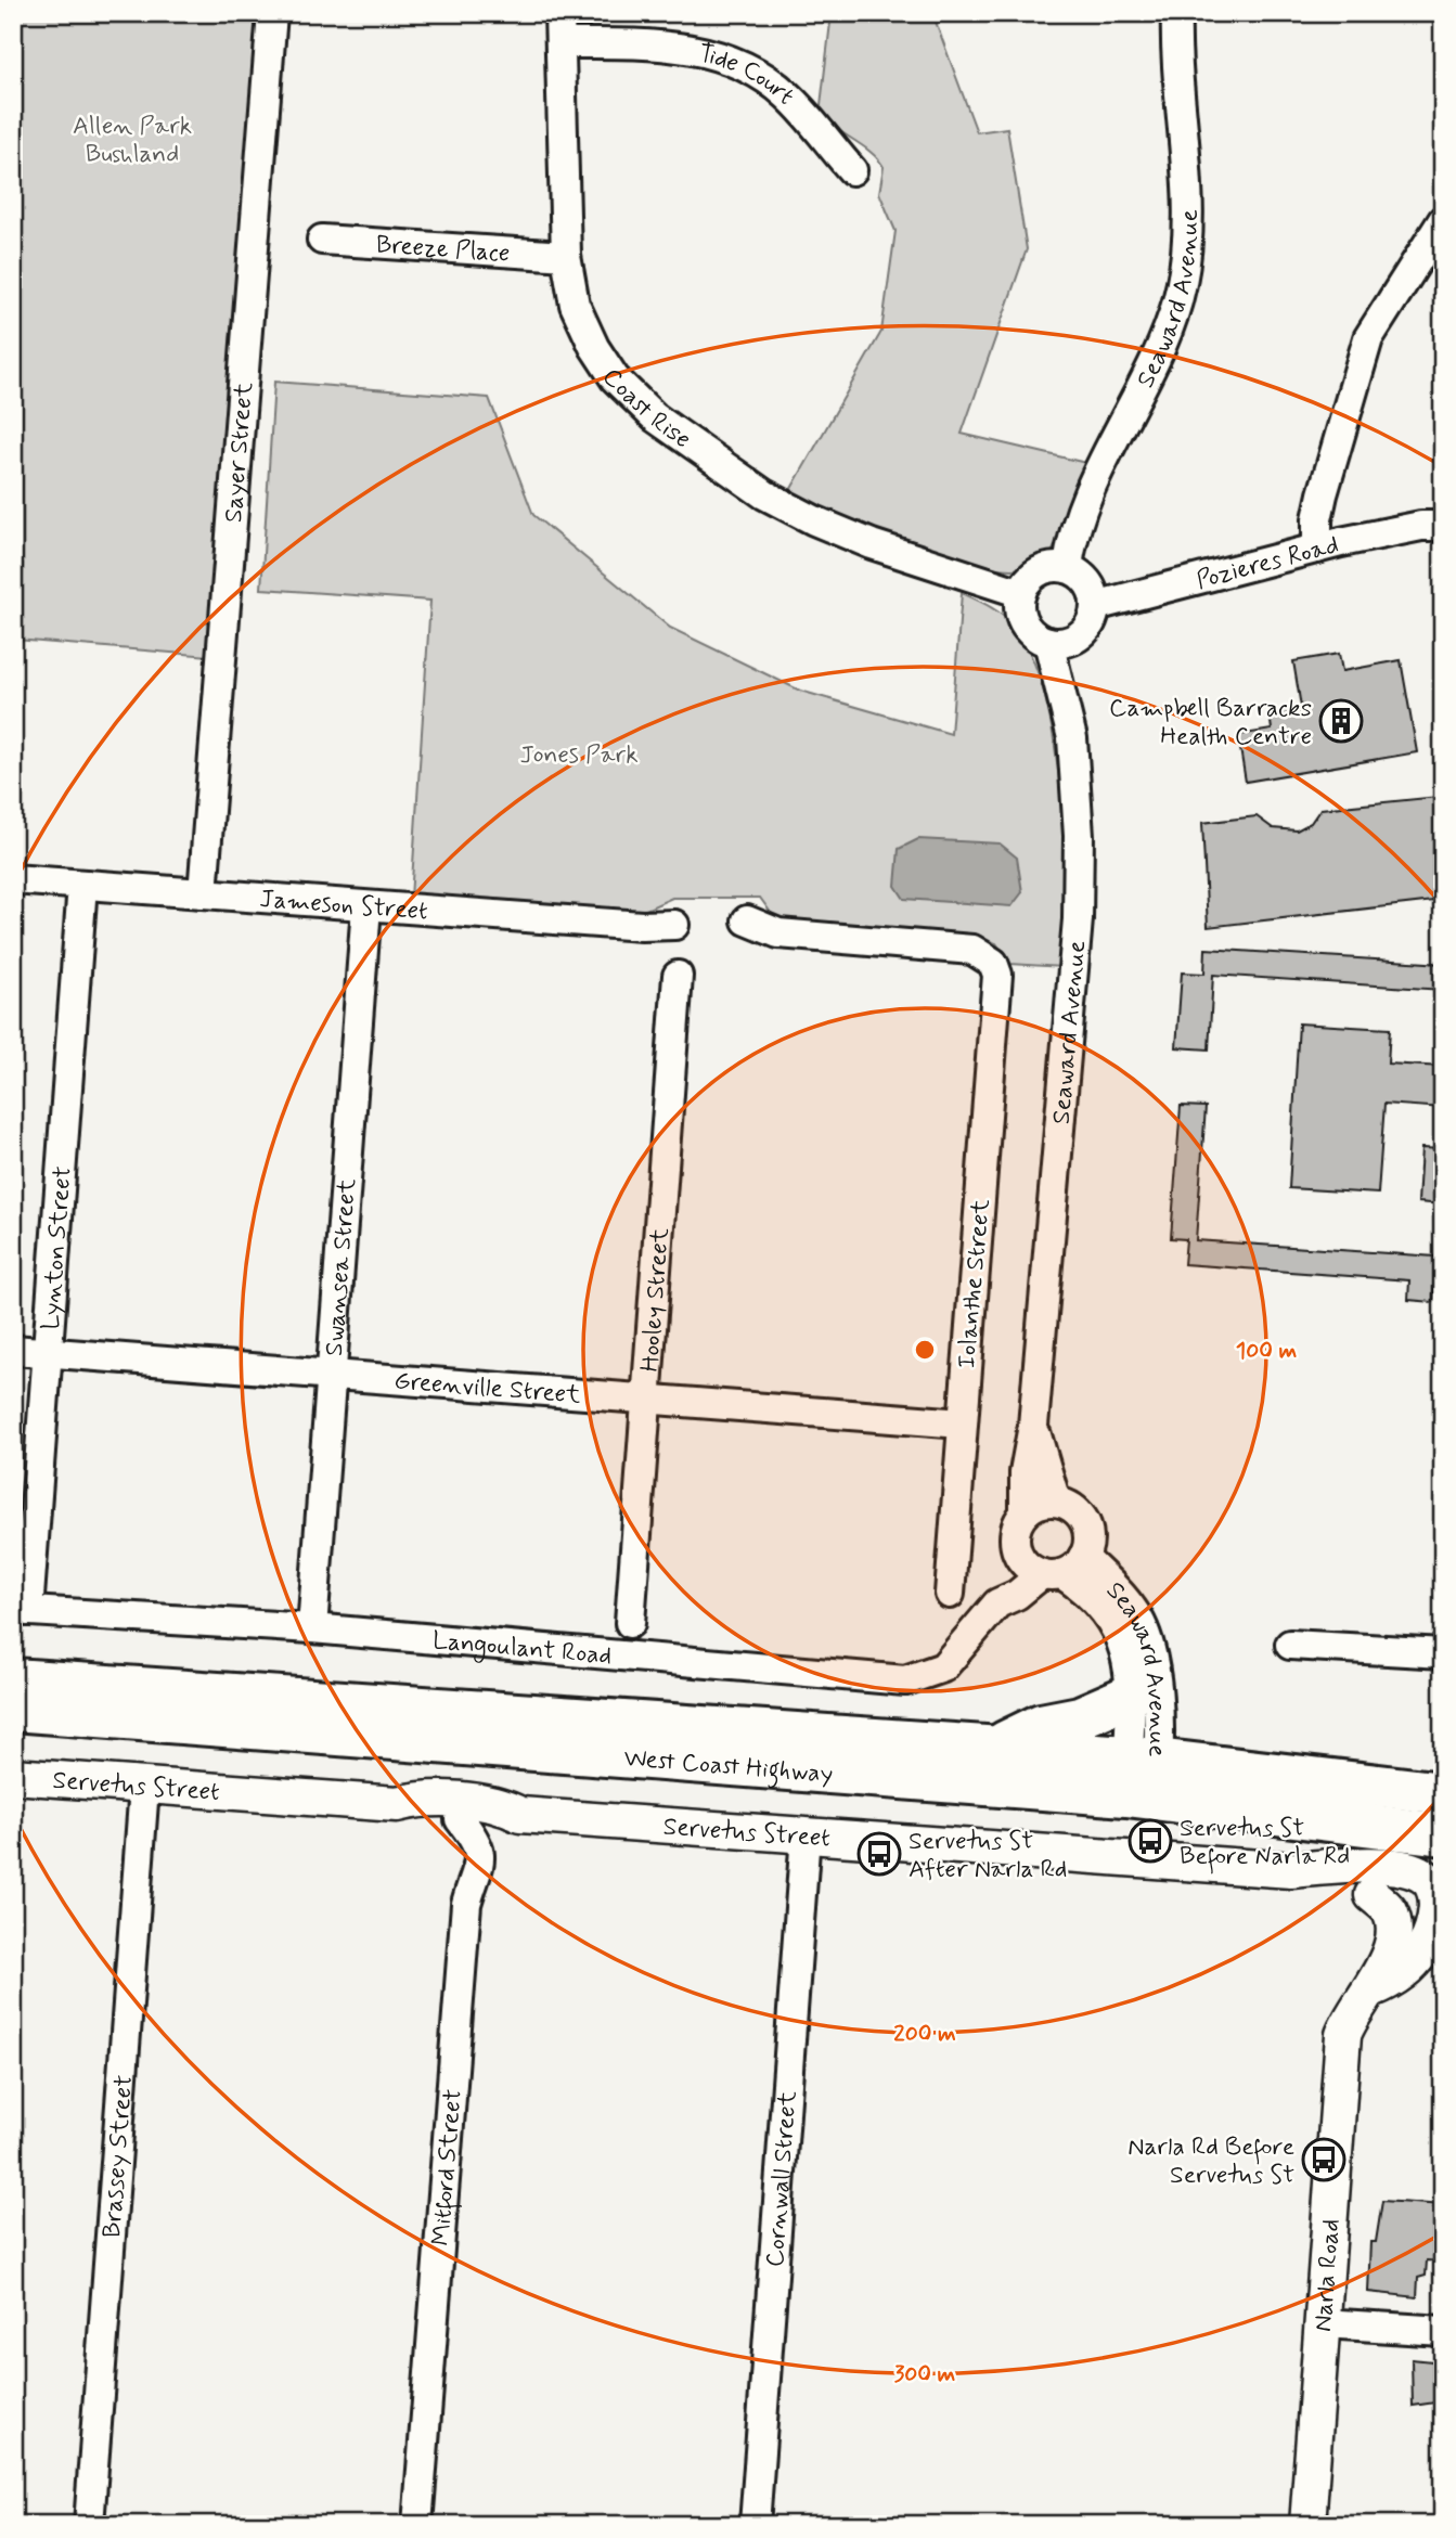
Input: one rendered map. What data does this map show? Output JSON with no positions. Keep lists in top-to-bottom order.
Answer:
{
  "streets": {
    "highway": ["West Coast Highway"],
    "street": [
      "Tide Court",
      "Breeze Place",
      "Seaward Avenue",
      "Coast Rise",
      "Sayer Street",
      "Pozieres Road",
      "Jameson Street",
      "Lynton Street",
      "Swansea Street",
      "Iolanthe Street",
      "Hooley Street",
      "Greenville Street",
      "Langoulant Road",
      "Servetus Street",
      "Brassey Street",
      "Mitford Street",
      "Cornwall Street",
      "Narla Road"
    ]
  },
  "crossings": [
    ["Tide Court", "Coast Rise"],
    ["Breeze Place", "Coast Rise"],
    ["Seaward Avenue", "Coast Rise"],
    ["Seaward Avenue", "Pozieres Road"],
    ["Seaward Avenue", "Langoulant Road"],
    ["Seaward Avenue", "West Coast Highway"],
    ["Coast Rise", "Pozieres Road"],
    ["Sayer Street", "Jameson Street"],
    ["Jameson Street", "Lynton Street"],
    ["Jameson Street", "Swansea Street"],
    ["Lynton Street", "Greenville Street"],
    ["Lynton Street", "Langoulant Road"],
    ["Swansea Street", "Greenville Street"],
    ["Swansea Street", "Langoulant Road"],
    ["Iolanthe Street", "Greenville Street"],
    ["Hooley Street", "Greenville Street"],
    ["Servetus Street", "Brassey Street"],
    ["Servetus Street", "Mitford Street"],
    ["Servetus Street", "Cornwall Street"],
    ["Servetus Street", "Narla Road"]
  ],
  "parks": ["Allen Park Bushland", "Jones Park"],
  "places": {
    "building": ["Campbell Barracks Health Centre"],
    "bus stop": ["Servetus St Before Narla Rd", "Servetus St After Narla Rd", "Narla Rd Before Servetus St"]
  },
  "rings": ["100 m", "200 m", "300 m"]
}
